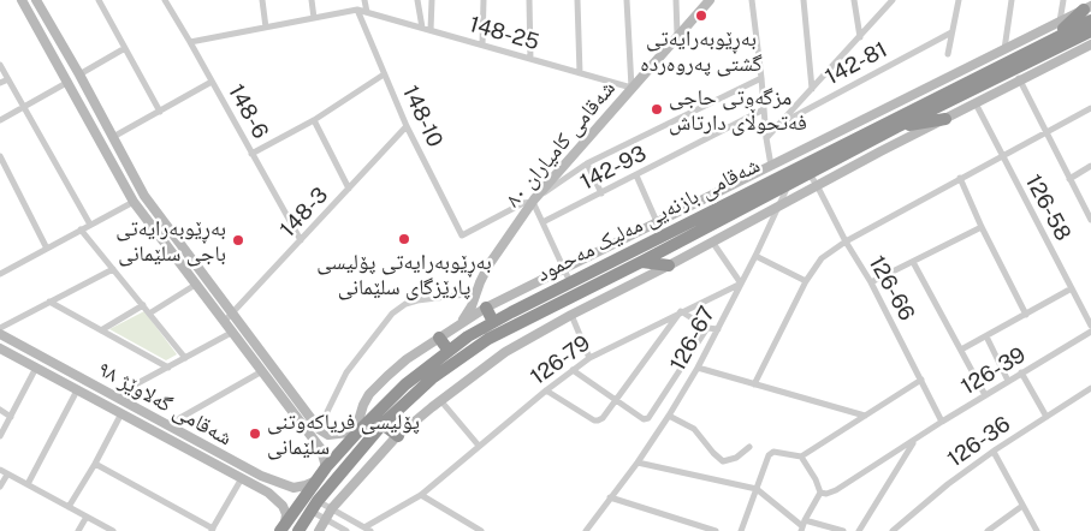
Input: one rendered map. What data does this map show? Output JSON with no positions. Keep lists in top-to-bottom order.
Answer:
{
  "streets": {
    "highway": ["شەقامی بازنەیی مەلیک مەحمود"],
    "main road": ["شەقامی کامیاران ٨٠", "شەقامی گەلاوێژ ٩٨"],
    "street": [
      "148-25",
      "142-81",
      "148-6",
      "148-10",
      "142-93",
      "126-58",
      "148-3",
      "126-66",
      "126-67",
      "126-79",
      "126-39",
      "126-36"
    ]
  },
  "crossings": [
    ["148-25", "148-6"],
    ["148-25", "148-10"],
    ["148-25", "شەقامی کامیاران ٨٠"],
    ["148-6", "148-3"],
    ["148-10", "شەقامی کامیاران ٨٠"],
    ["148-10", "148-3"],
    ["شەقامی بازنەیی مەلیک مەحمود", "126-66"],
    ["شەقامی بازنەیی مەلیک مەحمود", "126-67"],
    ["شەقامی بازنەیی مەلیک مەحمود", "شەقامی گەلاوێژ ٩٨"],
    ["126-66", "126-39"],
    ["126-67", "126-79"]
  ],
  "places": [
    "بەڕێوبەرایەتی گشتی پەروەردە",
    "مزگەوتی حاجی فەتحوڵای دارتاش",
    "بەڕێوبەرایەتی پۆلیسی پارێزگای سلێمانی",
    "بەڕێوبەرایەتی باجی سلێمانی",
    "پۆلیسی فریاکەوتنی سلێمانی"
  ]
}
